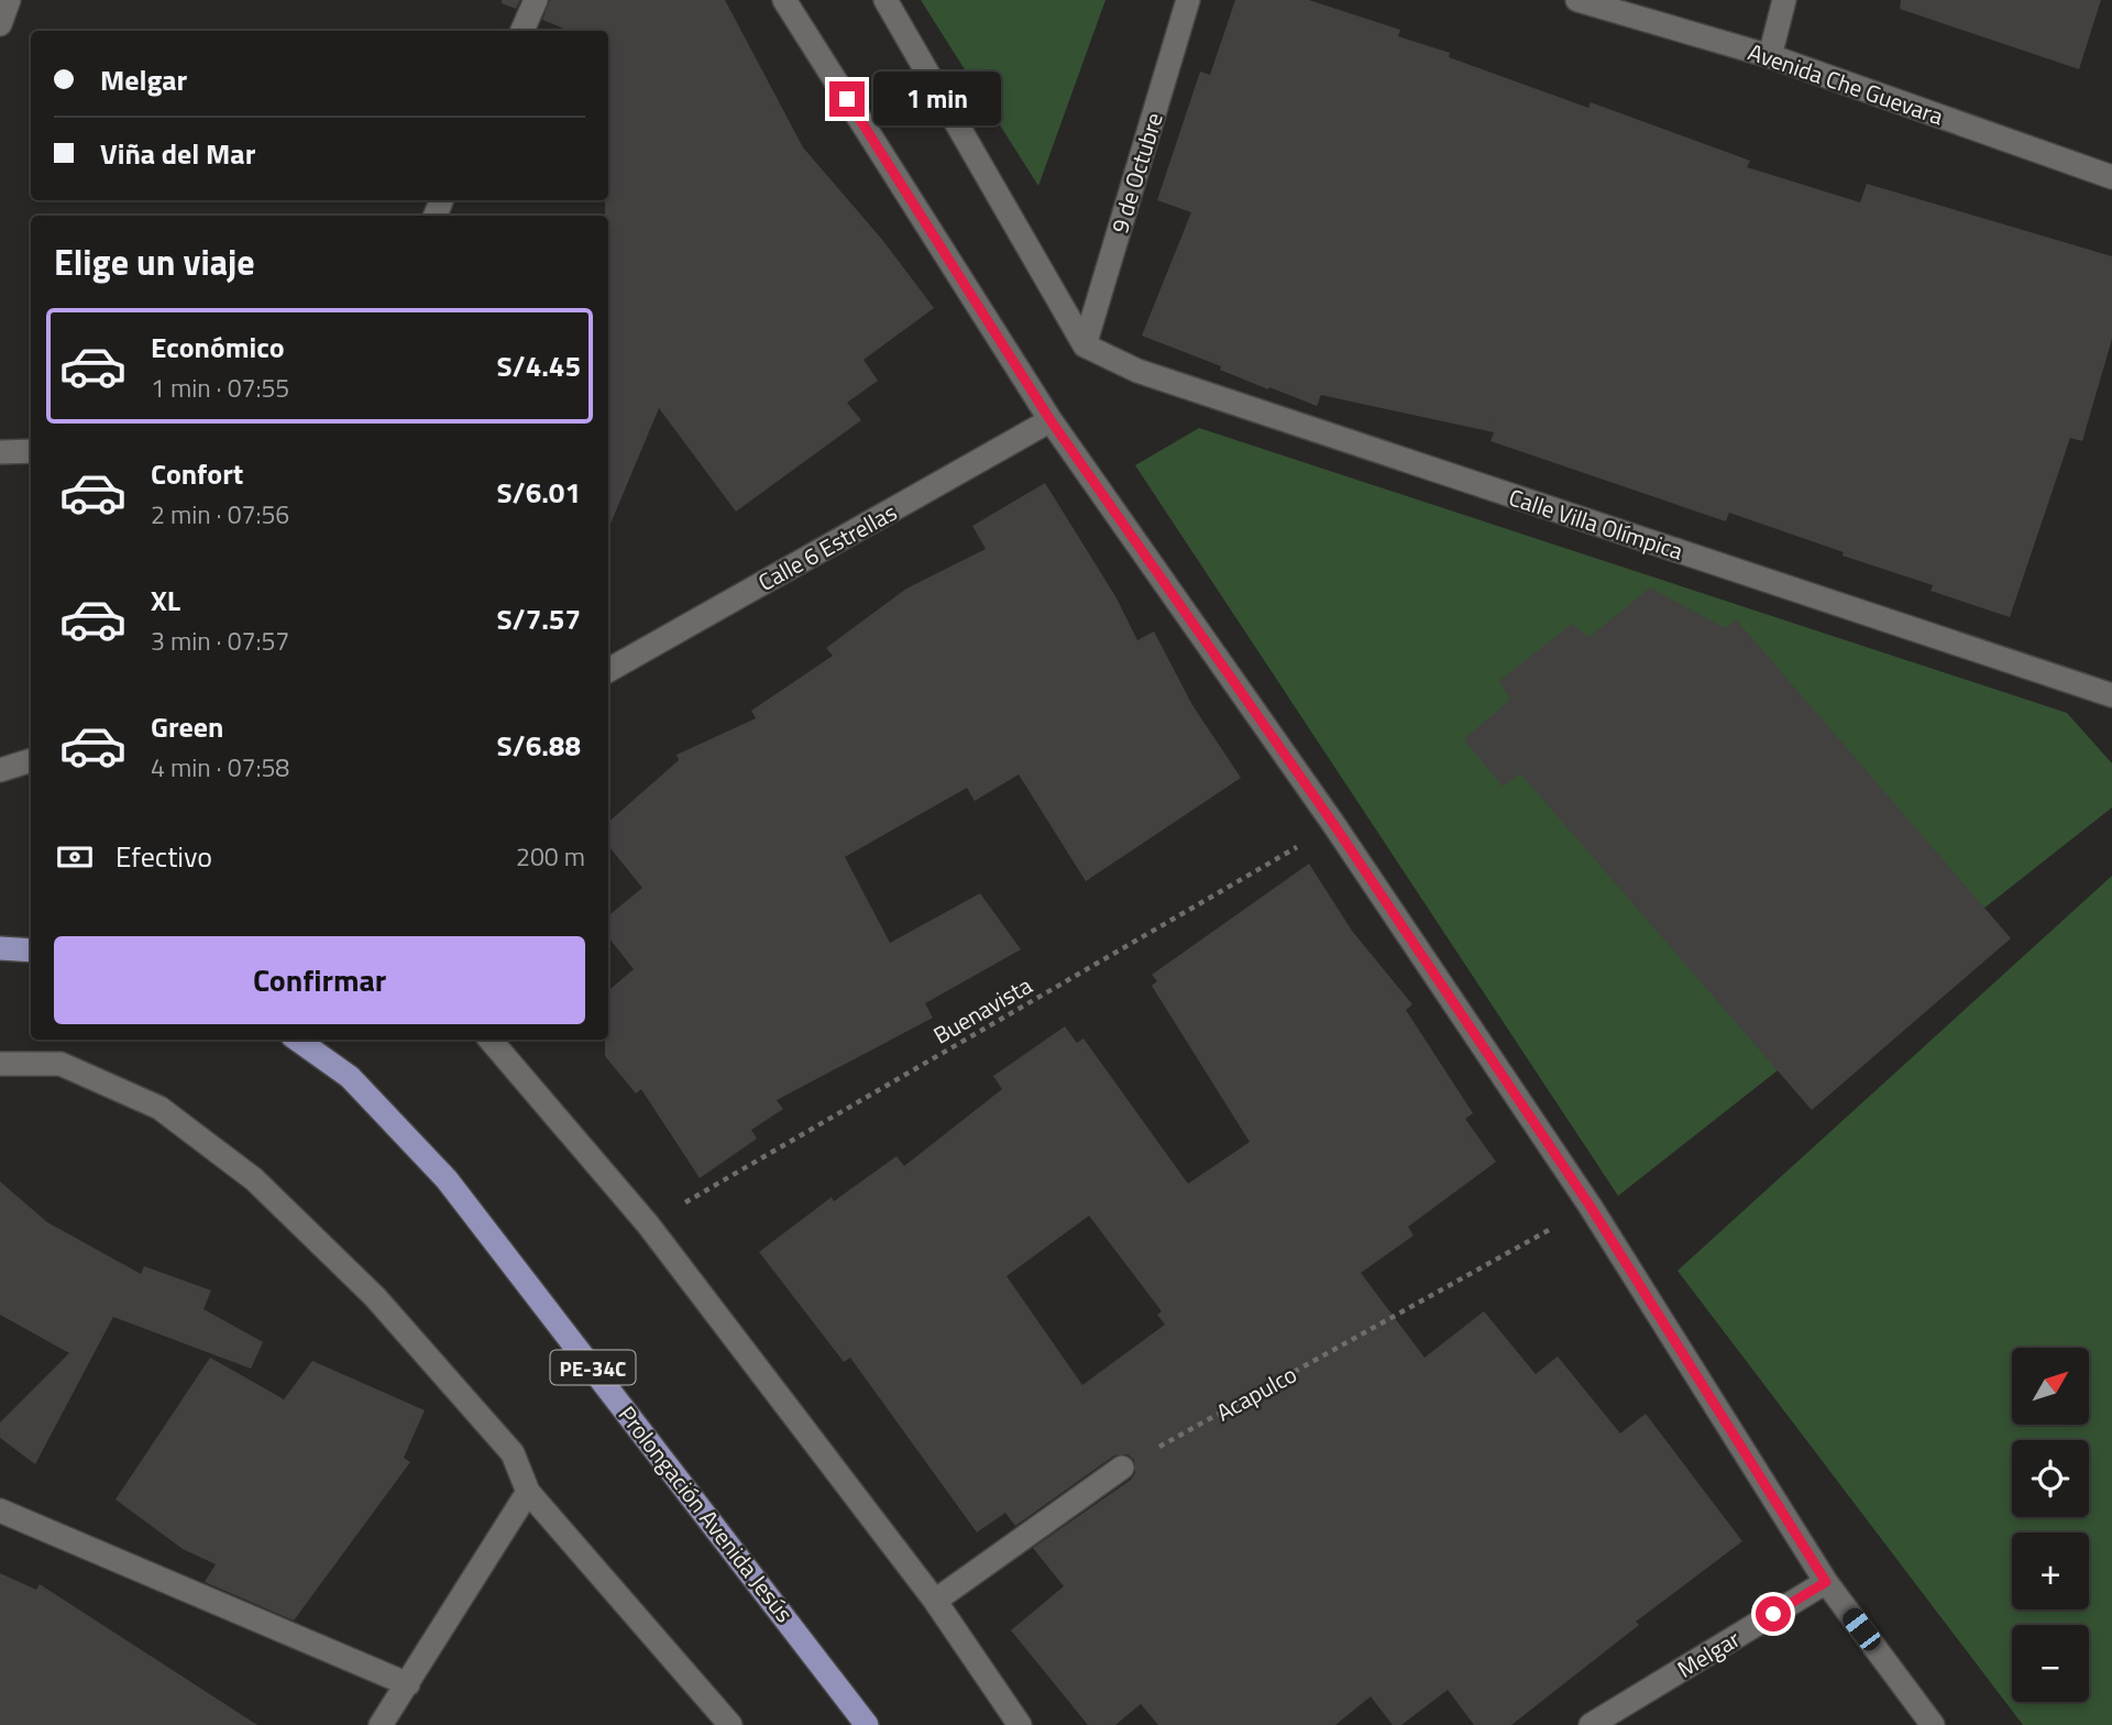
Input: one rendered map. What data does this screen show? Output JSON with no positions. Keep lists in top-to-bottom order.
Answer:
{
  "streets": {
    "main road": ["PE-34C", "Prolongación Avenida Jesús"],
    "street": [
      "Avenida Che Guevara",
      "9 de Octubre",
      "Calle Villa Olímpica",
      "Calle 6 Estrellas",
      "Melgar"
    ],
    "path": ["Buenavista", "Acapulco"]
  },
  "crossings": [
    ["9 de Octubre", "Calle Villa Olímpica"]
  ],
  "north": "top right",
  "page": {
    "banner": ["Melgar", "Viña del Mar"],
    "bubble": "1 min",
    "heading": "Elige un viaje",
    "list": [
      {
        "name": "Económico",
        "note": "1 min · 07:55",
        "value": "S/4.45"
      },
      {
        "name": "Confort",
        "note": "2 min · 07:56",
        "value": "S/6.01"
      },
      {
        "name": "XL",
        "note": "3 min · 07:57",
        "value": "S/7.57"
      },
      {
        "name": "Green",
        "note": "4 min · 07:58",
        "value": "S/6.88"
      }
    ],
    "pay": ["Efectivo", "200 m"],
    "buttons": "Confirmar",
    "map_buttons": ["+", "−"]
  }
}
